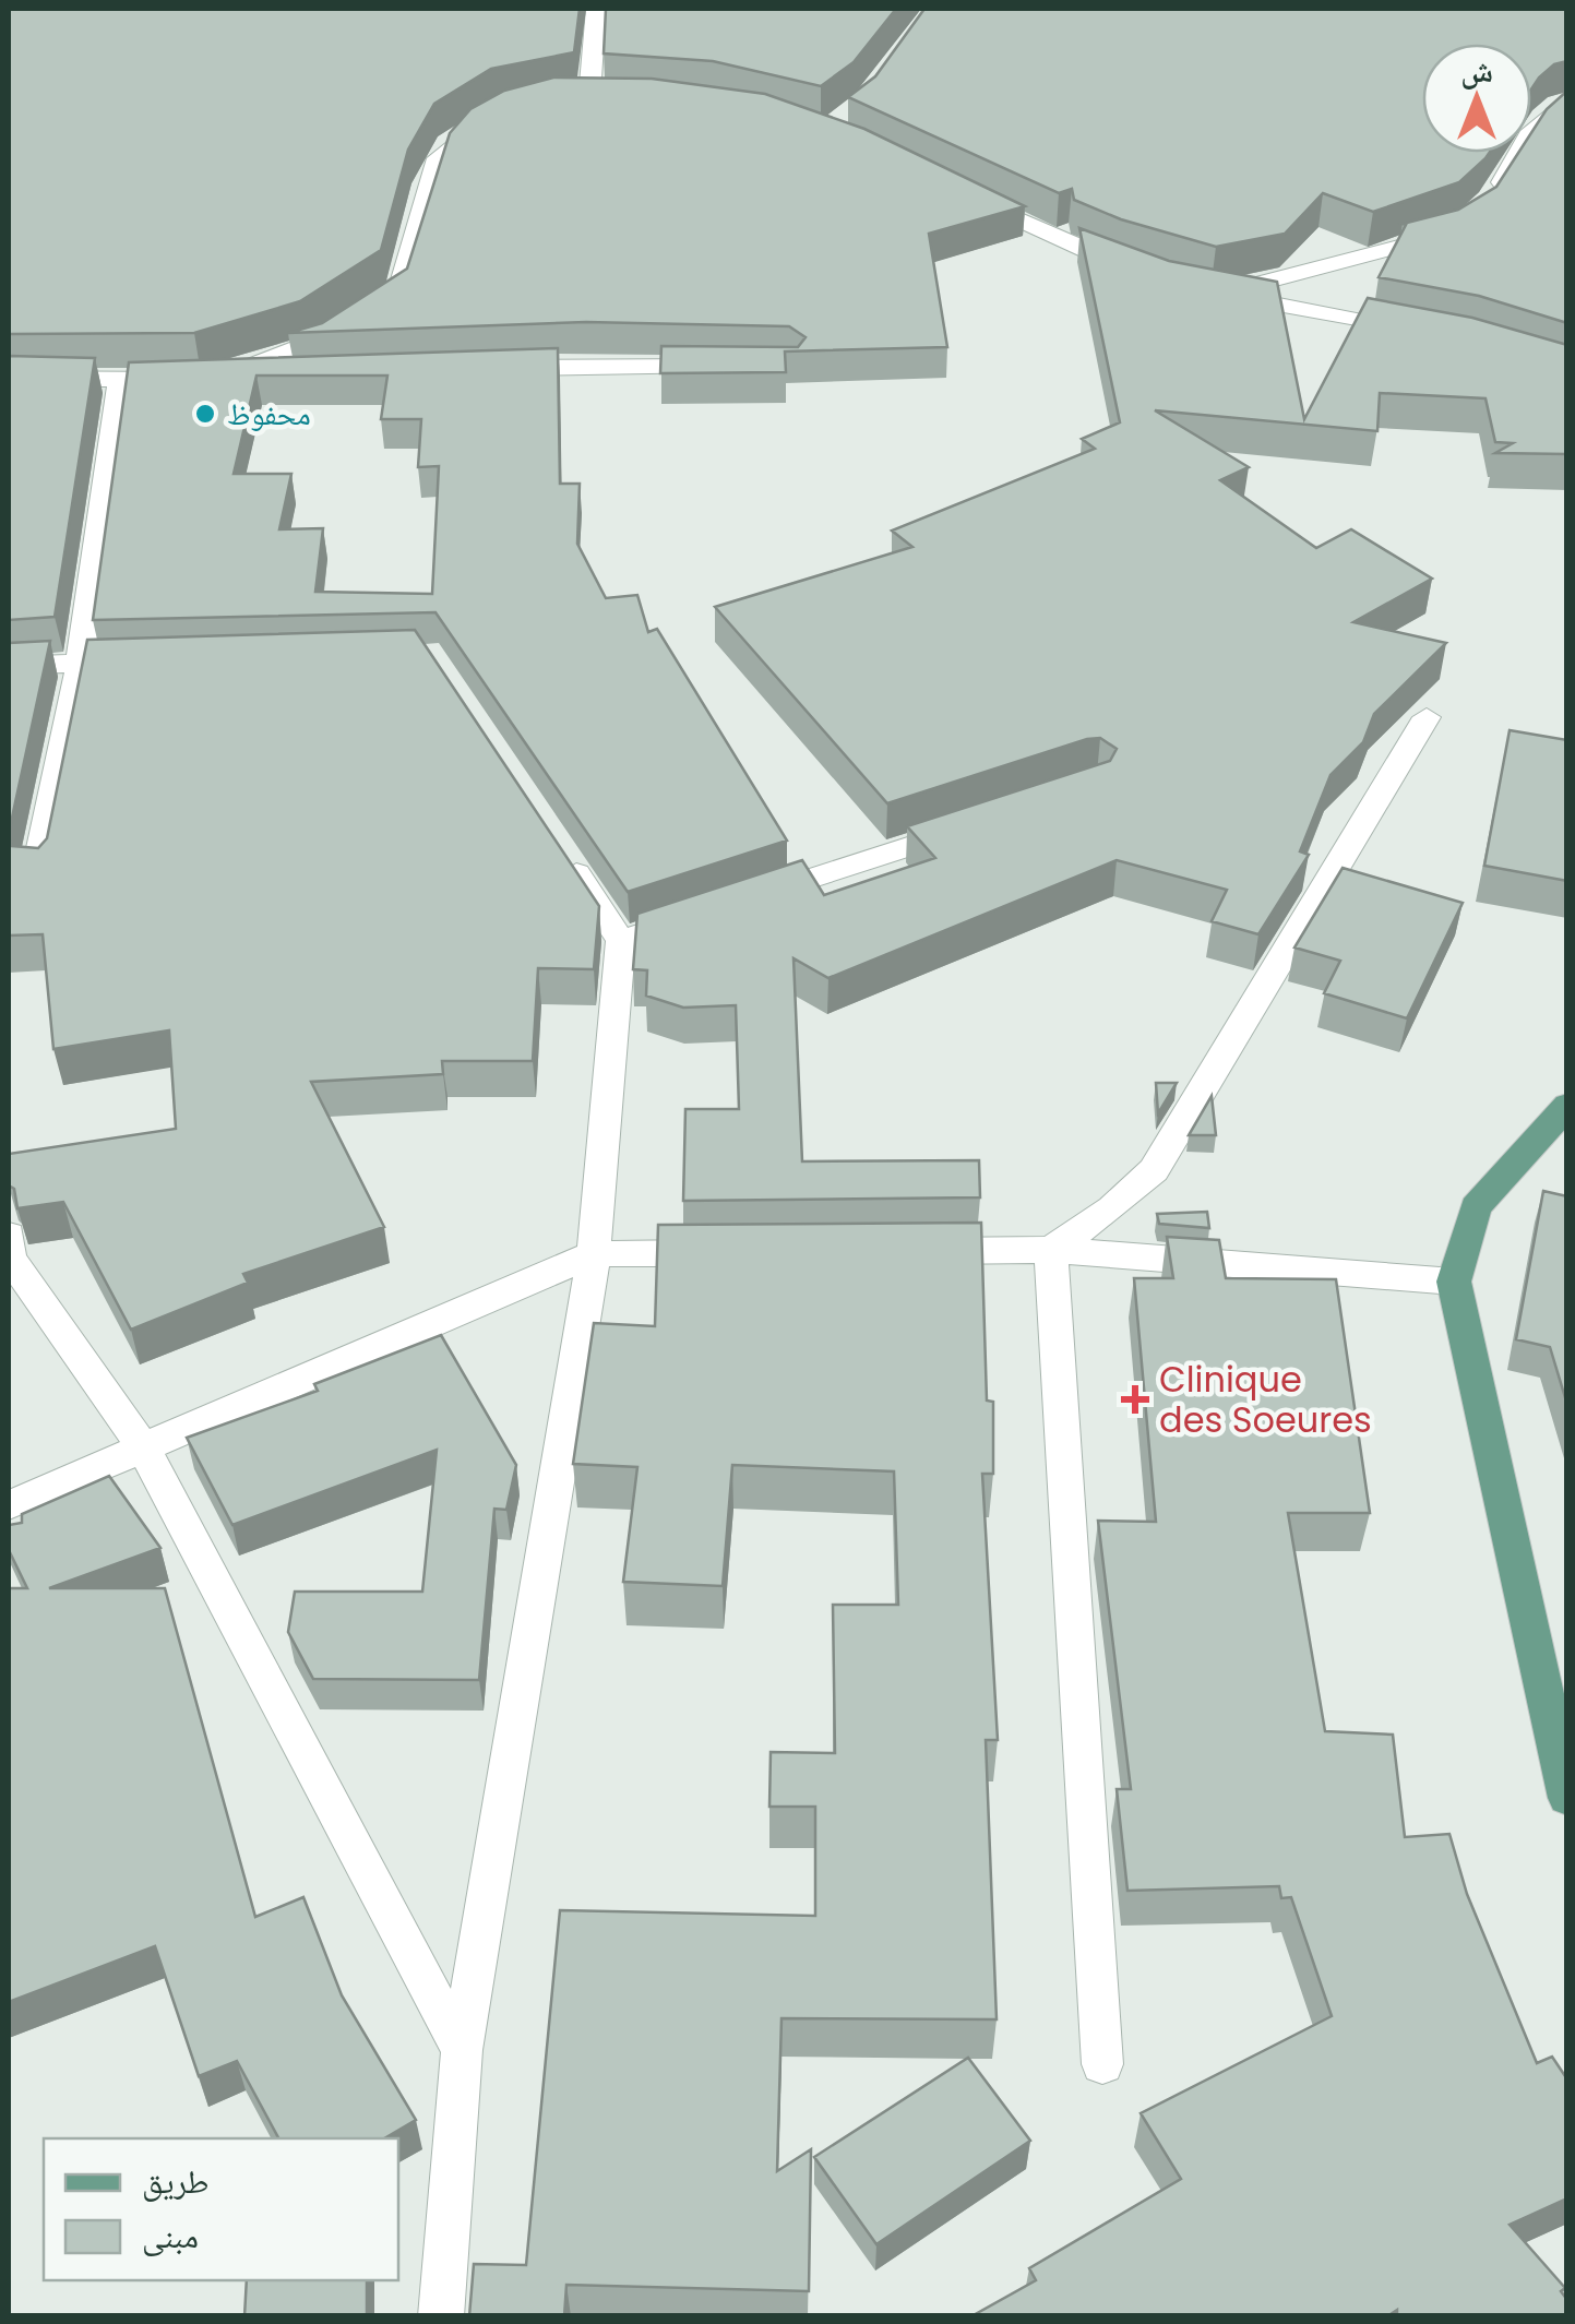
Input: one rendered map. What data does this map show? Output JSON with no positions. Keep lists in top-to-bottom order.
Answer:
{
  "places": {
    "other": ["محفوظ"],
    "health": ["Clinique des Soeures"]
  },
  "legend": ["طريق", "مبنى"],
  "north": "top"
}
